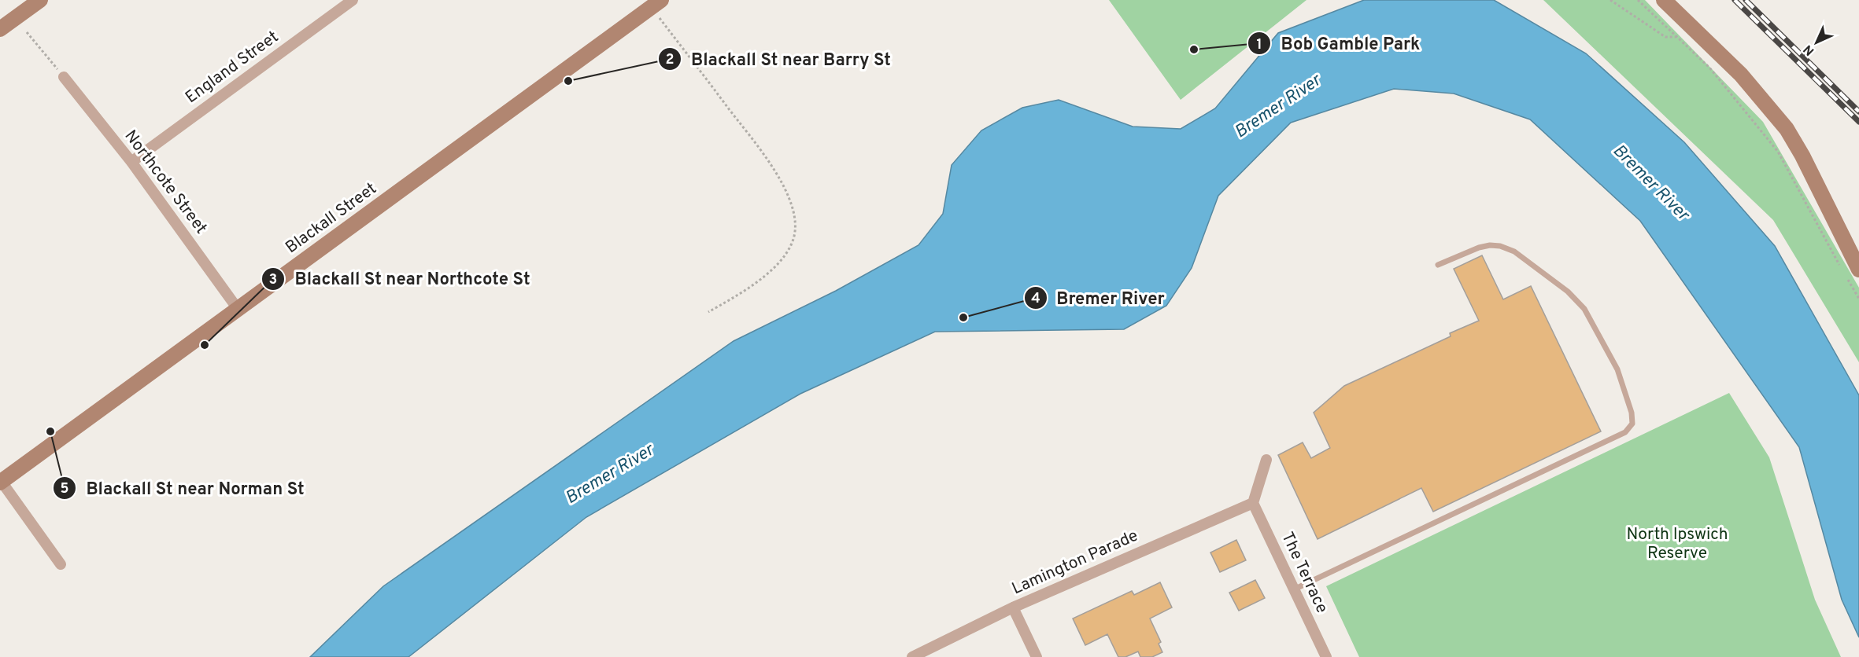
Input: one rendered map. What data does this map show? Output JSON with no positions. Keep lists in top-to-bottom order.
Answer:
{
  "streets": {
    "street": [
      "England Street",
      "Northcote Street",
      "Blackall Street",
      "Lamington Parade",
      "The Terrace"
    ]
  },
  "crossings": [
    ["England Street", "Northcote Street"],
    ["Northcote Street", "Blackall Street"],
    ["Lamington Parade", "The Terrace"]
  ],
  "water": ["Bremer River"],
  "parks": ["North Ipswich Reserve"],
  "places": [
    "Bob Gamble Park",
    "Blackall St near Barry St",
    "Bremer River",
    "Blackall St near Northcote St",
    "Blackall St near Norman St"
  ],
  "north": "bottom left"
}
